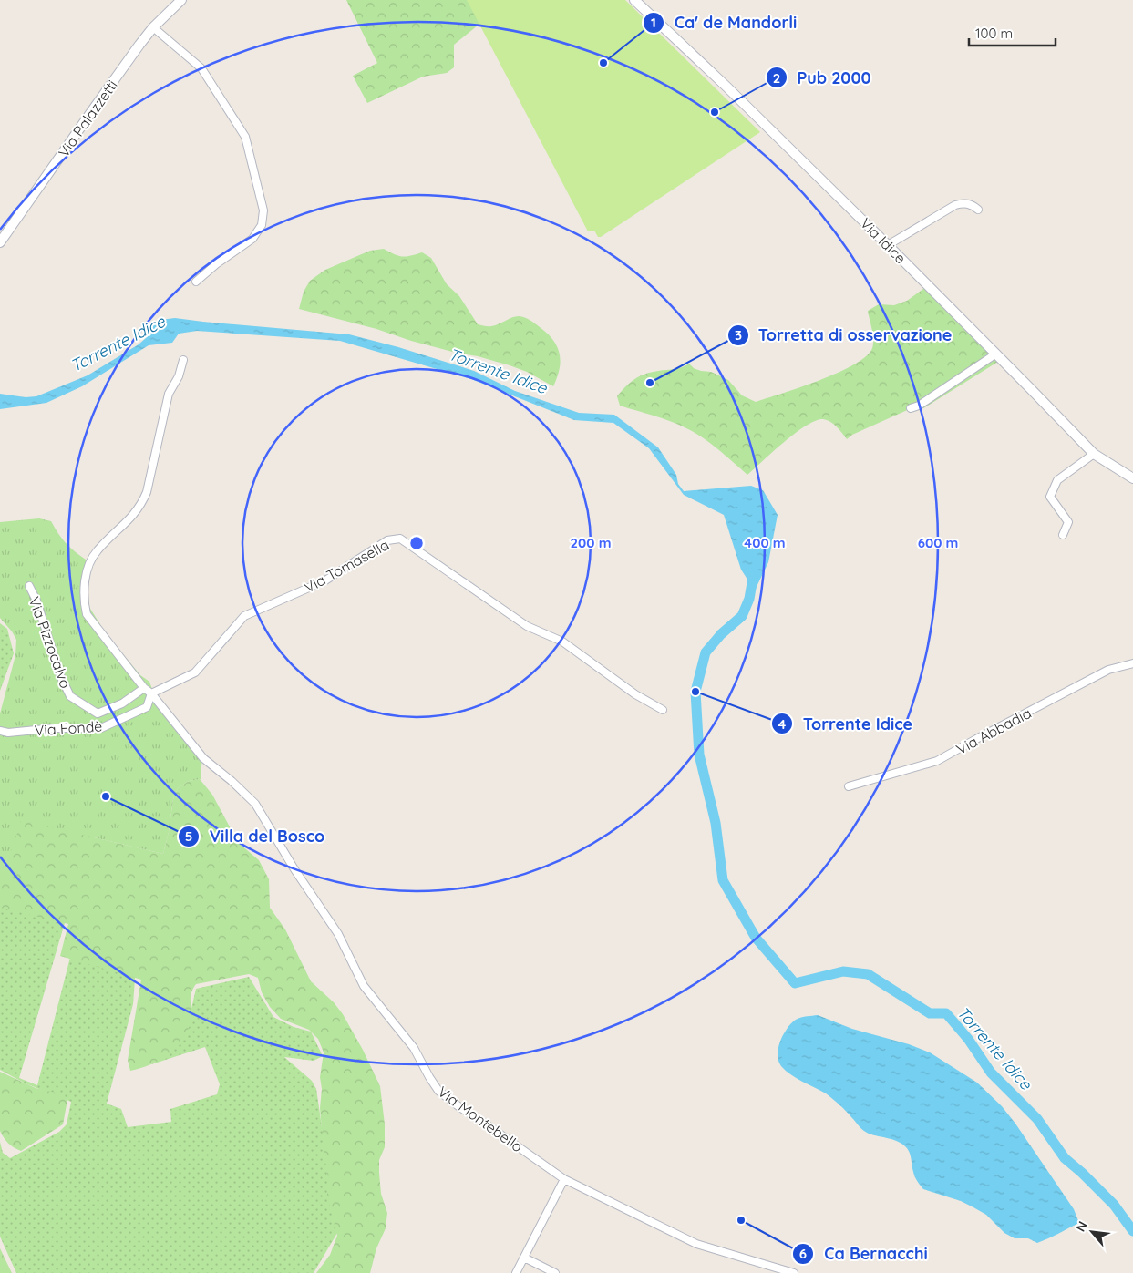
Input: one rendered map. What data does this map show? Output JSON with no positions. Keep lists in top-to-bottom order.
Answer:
{
  "streets": {
    "main road": ["Via Palazzetti", "Via Idice"],
    "street": [
      "Via Tomasella",
      "Via Pizzocalvo",
      "Via Fondè",
      "Via Abbadia",
      "Via Montebello"
    ]
  },
  "crossings": [
    ["Via Tomasella", "Via Fondè"],
    ["Via Tomasella", "Via Montebello"],
    ["Via Pizzocalvo", "Via Montebello"],
    ["Via Fondè", "Via Montebello"]
  ],
  "water": ["Torrente Idice"],
  "places": [
    "Ca' de Mandorli",
    "Pub 2000",
    "Torretta di osservazione",
    "Torrente Idice",
    "Villa del Bosco",
    "Ca Bernacchi"
  ],
  "scale_bar": "100 m",
  "north": "top left",
  "rings": ["200 m", "400 m", "600 m"]
}
